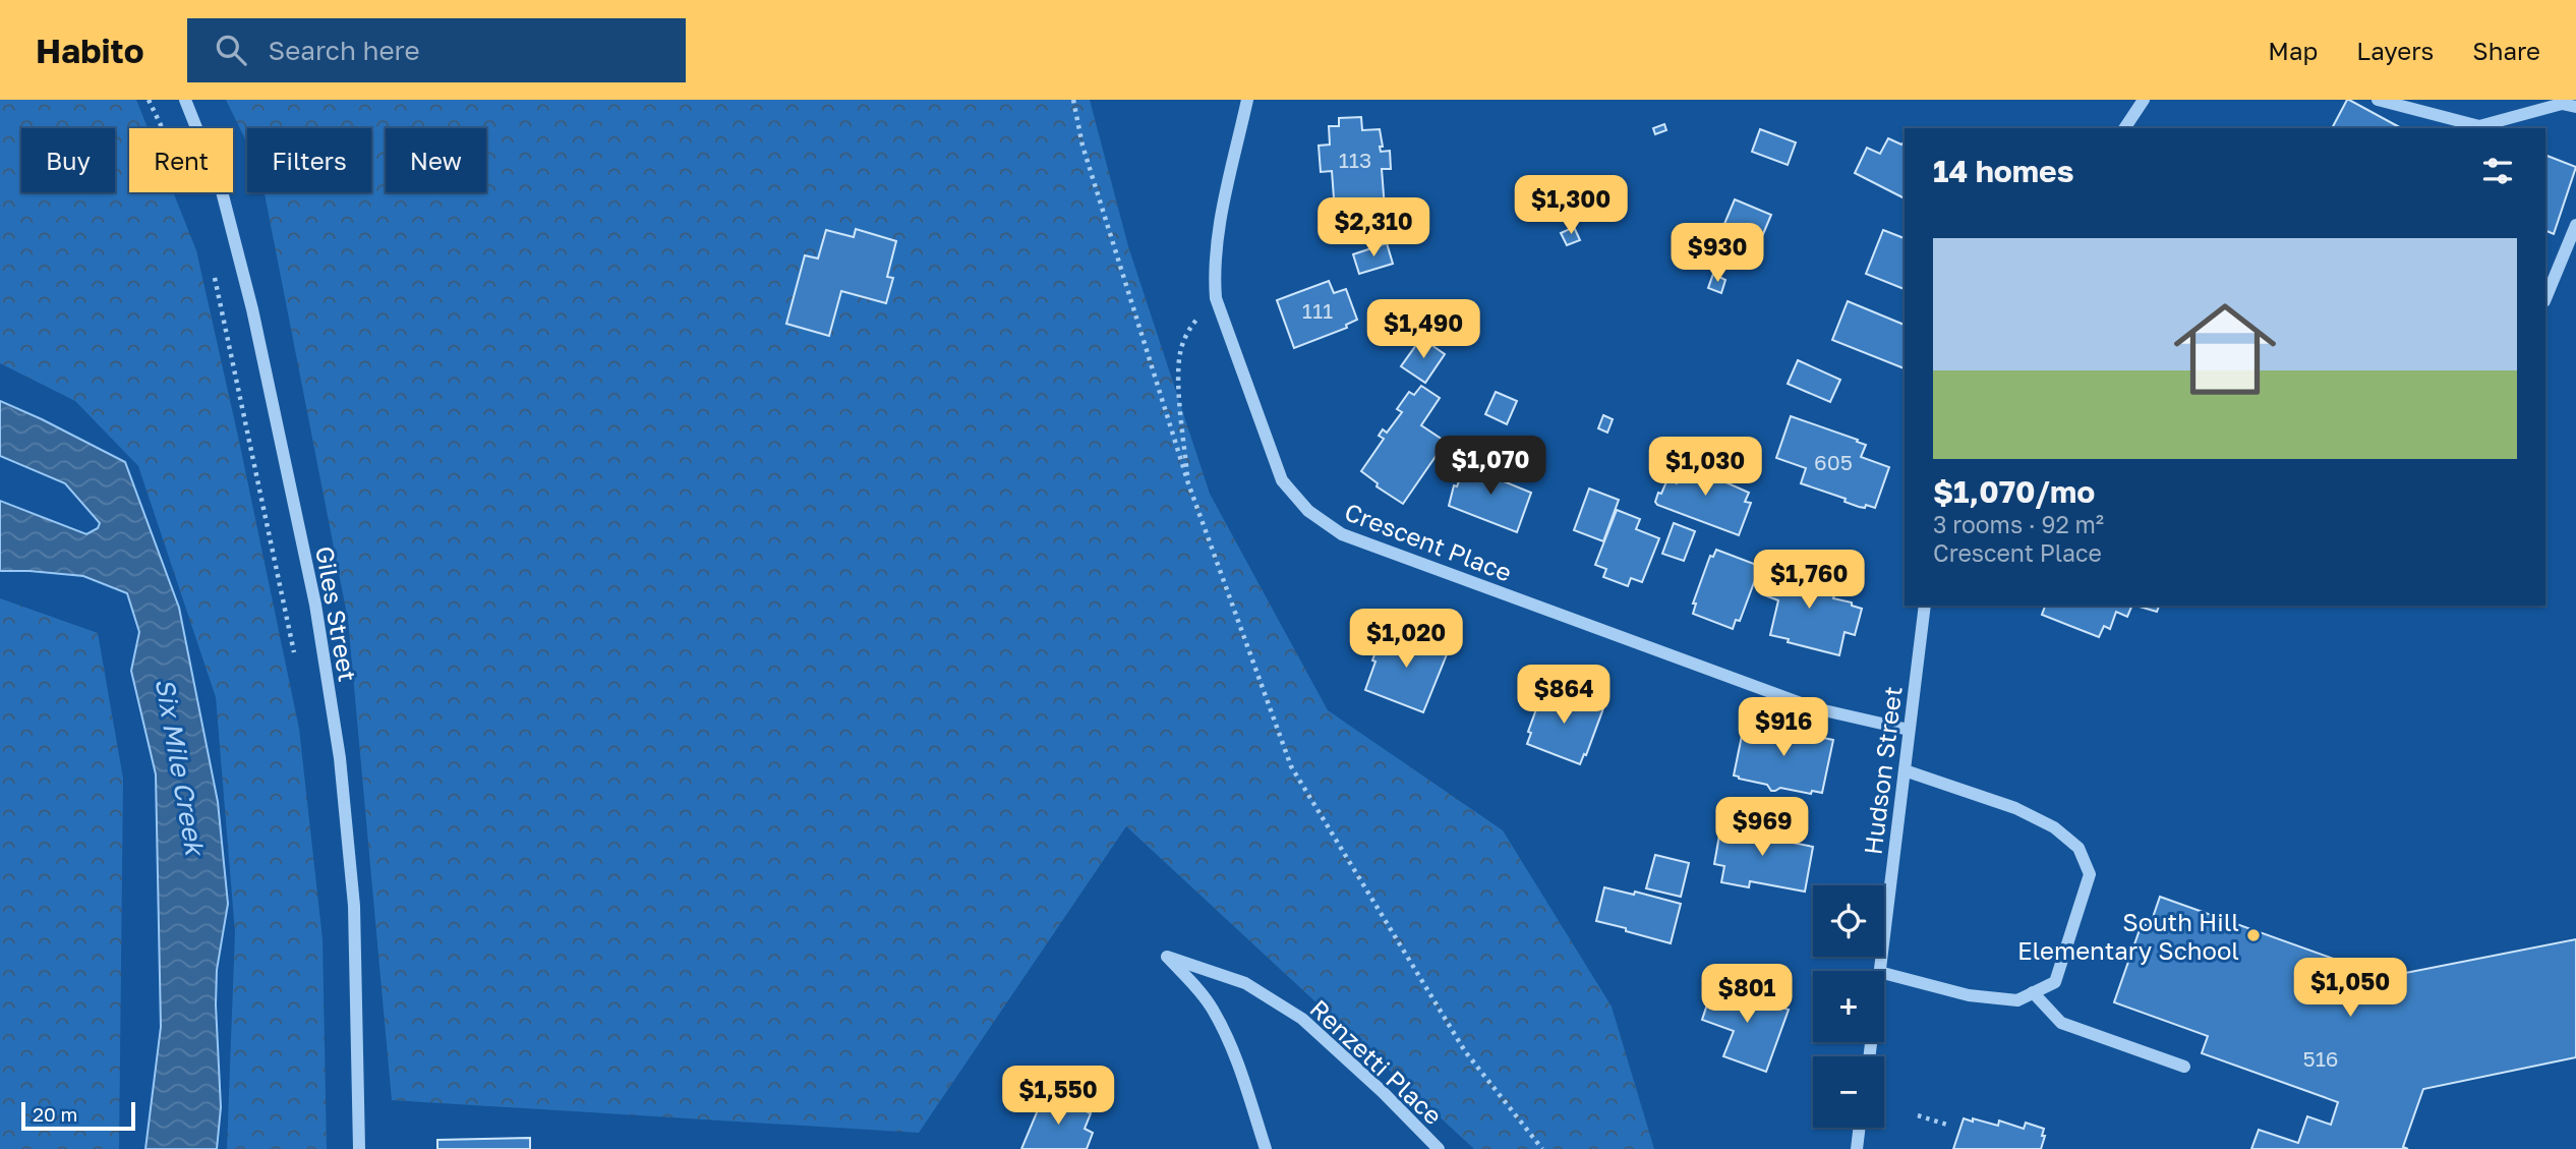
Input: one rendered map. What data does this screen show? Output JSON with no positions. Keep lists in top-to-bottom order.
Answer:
{
  "streets": {
    "street": [
      "Crescent Place",
      "Giles Street",
      "Hudson Street",
      "Renzetti Place"
    ]
  },
  "crossings": [
    ["Crescent Place", "Hudson Street"]
  ],
  "water": ["Six Mile Creek"],
  "places": ["South Hill Elementary School"],
  "house_numbers": [
    "113",
    "111",
    "605",
    "516"
  ],
  "scale_bar": "20 m",
  "page": {
    "header": "Habito",
    "search": "Search here",
    "nav": ["Map", "Layers", "Share"],
    "chip": [
      "Buy",
      "Rent",
      "Filters",
      "New"
    ],
    "heading": "14 homes",
    "price": [
      "$1,300",
      "$2,310",
      "$930",
      "$1,490",
      "$1,070",
      "$1,030",
      "$1,760",
      "$1,020",
      "$864",
      "$916",
      "$969",
      "$1,050",
      "$801",
      "$1,550"
    ],
    "list": [
      {
        "name": "$1,070/mo",
        "note": "3 rooms · 92 m² · Crescent Place"
      }
    ],
    "map_buttons": ["+", "−"],
    "scale": "20 m"
  }
}
